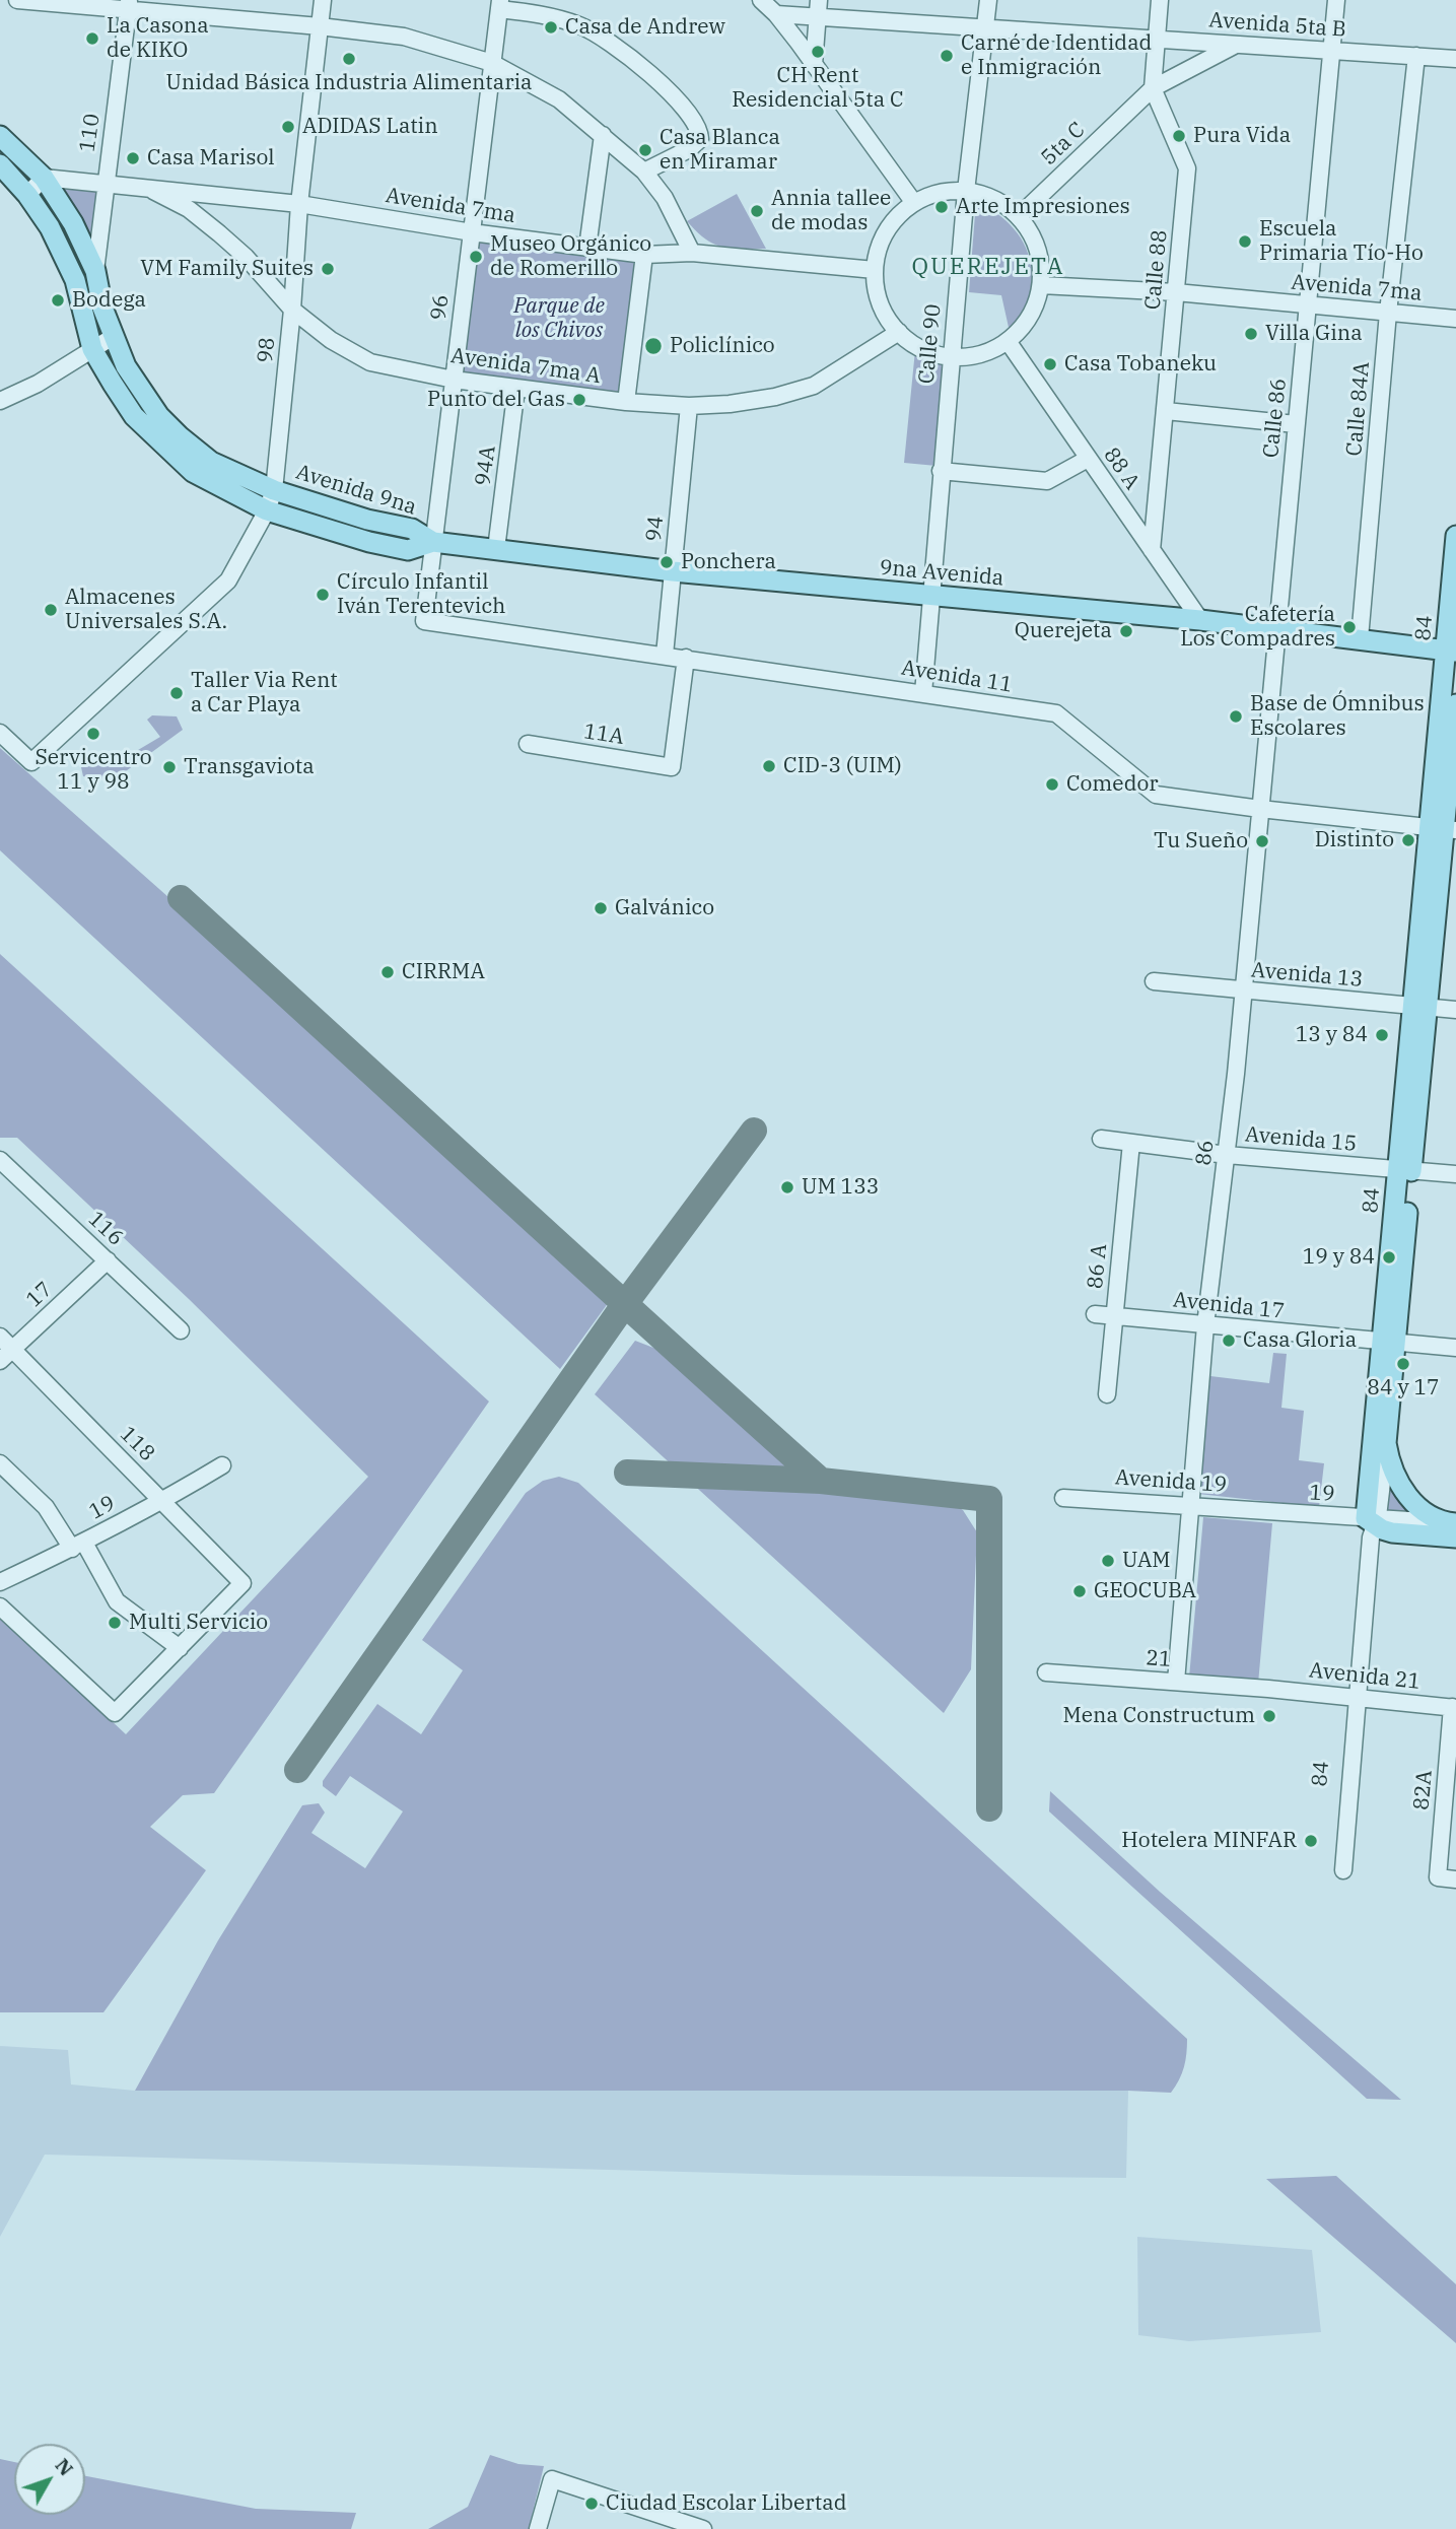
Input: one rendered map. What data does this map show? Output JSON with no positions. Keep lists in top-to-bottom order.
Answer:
{
  "streets": {
    "main road": ["Avenida 9na", "9na Avenida", "84"],
    "street": [
      "Avenida 5ta B",
      "110",
      "5ta C",
      "Avenida 7ma",
      "Calle 88",
      "96",
      "Calle 90",
      "98",
      "Avenida 7ma A",
      "Calle 84A",
      "Calle 86",
      "94A",
      "88 A",
      "94",
      "Avenida 11",
      "11A",
      "Avenida 13",
      "Avenida 15",
      "86",
      "116",
      "86 A",
      "17",
      "Avenida 17",
      "118",
      "Avenida 19",
      "19",
      "21",
      "Avenida 21",
      "82A"
    ]
  },
  "crossings": [
    ["Avenida 5ta B", "5ta C"],
    ["Avenida 5ta B", "Calle 88"],
    ["Avenida 5ta B", "Calle 90"],
    ["Avenida 5ta B", "Calle 84A"],
    ["Avenida 5ta B", "Calle 86"],
    ["110", "Avenida 7ma"],
    ["110", "Avenida 9na"],
    ["5ta C", "Calle 88"],
    ["Avenida 7ma", "Calle 88"],
    ["Avenida 7ma", "96"],
    ["Avenida 7ma", "98"],
    ["Avenida 7ma", "Avenida 7ma A"],
    ["Avenida 7ma", "Calle 84A"],
    ["Avenida 7ma", "Calle 86"],
    ["Avenida 7ma", "Avenida 9na"],
    ["Calle 88", "88 A"],
    ["96", "Avenida 7ma A"],
    ["96", "Avenida 9na"],
    ["96", "9na Avenida"],
    ["96", "Avenida 11"],
    ["Calle 90", "9na Avenida"],
    ["Calle 90", "Avenida 11"],
    ["98", "Avenida 7ma A"],
    ["98", "Avenida 9na"],
    ["Avenida 7ma A", "94A"],
    ["Avenida 7ma A", "94"],
    ["Calle 84A", "9na Avenida"],
    ["Calle 86", "9na Avenida"],
    ["Calle 86", "86"],
    ["94A", "9na Avenida"],
    ["88 A", "9na Avenida"],
    ["Avenida 9na", "9na Avenida"],
    ["94", "9na Avenida"],
    ["94", "Avenida 11"],
    ["9na Avenida", "84"],
    ["9na Avenida", "86"],
    ["84", "Avenida 11"],
    ["84", "Avenida 13"],
    ["84", "Avenida 15"],
    ["84", "Avenida 17"],
    ["84", "19"],
    ["84", "Avenida 21"],
    ["Avenida 11", "11A"],
    ["Avenida 11", "86"],
    ["Avenida 13", "86"],
    ["Avenida 15", "86"],
    ["Avenida 15", "86 A"],
    ["86", "Avenida 17"],
    ["86", "Avenida 19"],
    ["86", "21"],
    ["116", "17"],
    ["86 A", "Avenida 17"],
    ["17", "118"],
    ["118", "19"],
    ["Avenida 19", "19"],
    ["21", "Avenida 21"],
    ["Avenida 21", "82A"]
  ],
  "districts": ["QUEREJETA"],
  "parks": ["Parque de los Chivos"],
  "places": [
    "Casa de Andrew",
    "La Casona de KIKO",
    "CH Rent Residencial 5ta C",
    "Carné de Identidad e Inmigración",
    "Unidad Básica Industria Alimentaria",
    "ADIDAS Latin",
    "Pura Vida",
    "Casa Blanca en Miramar",
    "Casa Marisol",
    "Arte Impresiones",
    "Annia tallee de modas",
    "Escuela Primaria Tío-Ho",
    "Museo Orgánico de Romerillo",
    "VM Family Suites",
    "Bodega",
    "Villa Gina",
    "Policlínico",
    "Casa Tobaneku",
    "Punto del Gas",
    "Ponchera",
    "Círculo Infantil Iván Terentevich",
    "Almacenes Universales S.A.",
    "Cafetería Los Compadres",
    "Querejeta",
    "Taller Via Rent a Car Playa",
    "Base de Ómnibus Escolares",
    "Servicentro 11 y 98",
    "CID-3 (UIM)",
    "Transgaviota",
    "Comedor",
    "Distinto",
    "Tu Sueño",
    "Galvánico",
    "CIRRMA",
    "13 y 84",
    "UM 133",
    "19 y 84",
    "Casa Gloria",
    "84 y 17",
    "UAM",
    "GEOCUBA",
    "Multi Servicio",
    "Mena Constructum",
    "Hotelera MINFAR",
    "Ciudad Escolar Libertad"
  ],
  "north": "top right"
}
